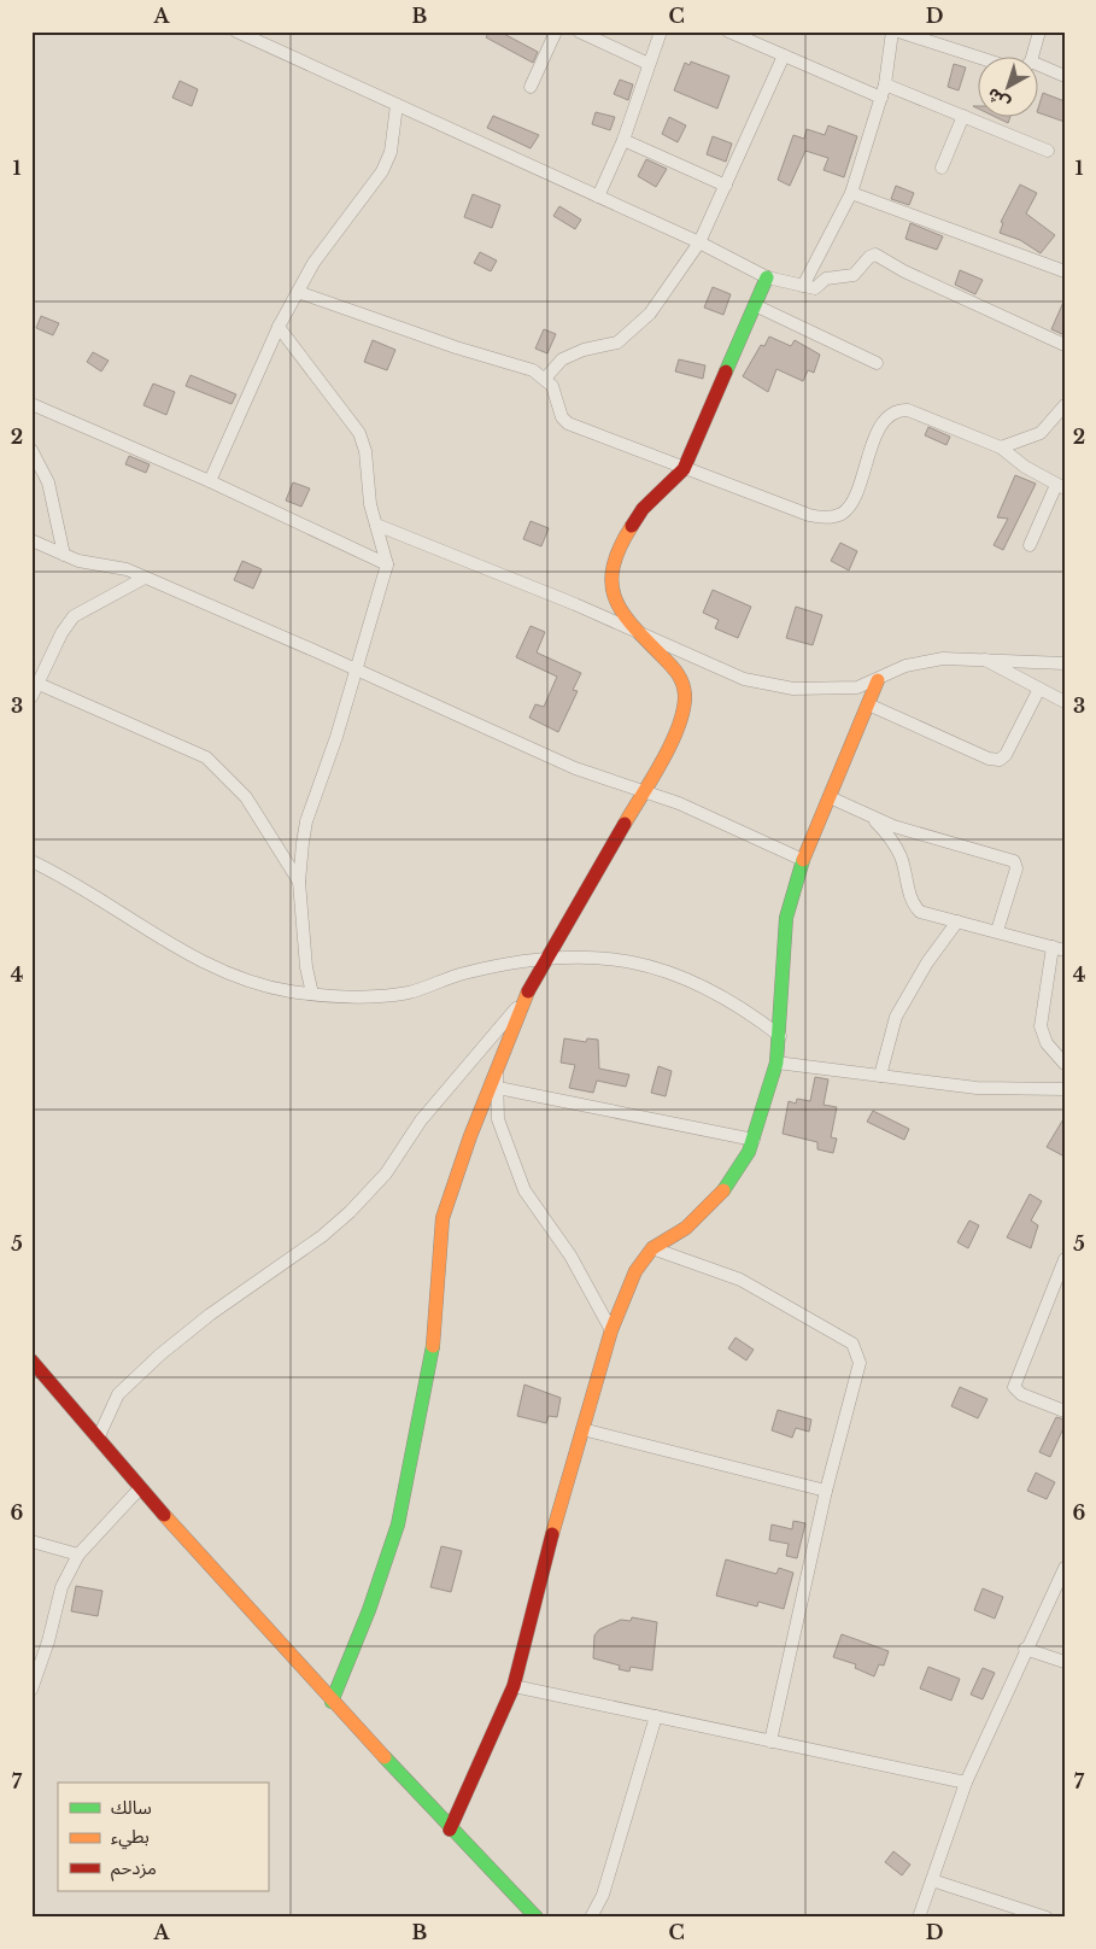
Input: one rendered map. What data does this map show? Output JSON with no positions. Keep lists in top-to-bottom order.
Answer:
{
  "legend": ["سالك", "بطيء", "مزدحم"],
  "north": "bottom left",
  "grid": {
    "columns": [
      "A",
      "B",
      "C",
      "D"
    ],
    "rows": [
      "1",
      "2",
      "3",
      "4",
      "5",
      "6",
      "7"
    ]
  }
}
